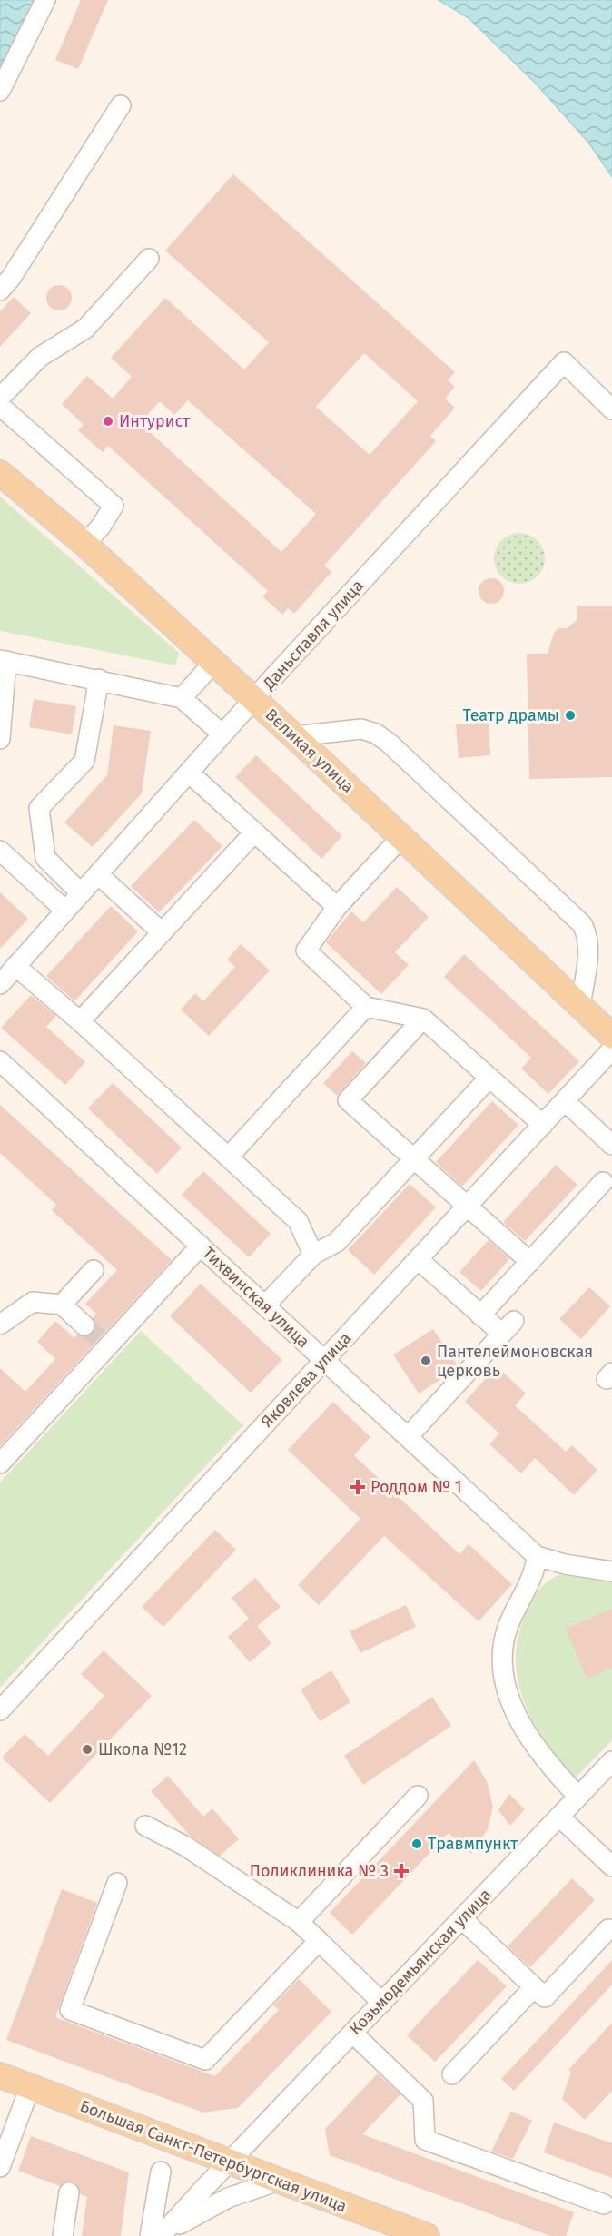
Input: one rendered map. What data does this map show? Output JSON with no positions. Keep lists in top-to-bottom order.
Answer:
{
  "streets": {
    "main road": ["Великая улица", "Большая Санкт-Петербургская улица"],
    "street": [
      "Даньславля улица",
      "Тихвинская улица",
      "Яковлева улица",
      "Козьмодемьянская улица"
    ]
  },
  "crossings": [
    ["Даньславля улица", "Великая улица"],
    ["Тихвинская улица", "Яковлева улица"],
    ["Козьмодемьянская улица", "Большая Санкт-Петербургская улица"]
  ],
  "places": {
    "other": [
      "Интурист",
      "Театр драмы",
      "Пантелеймоновская церковь",
      "Школа №12",
      "Травмпункт"
    ],
    "health": ["Роддом № 1", "Поликлиника № 3"]
  }
}
